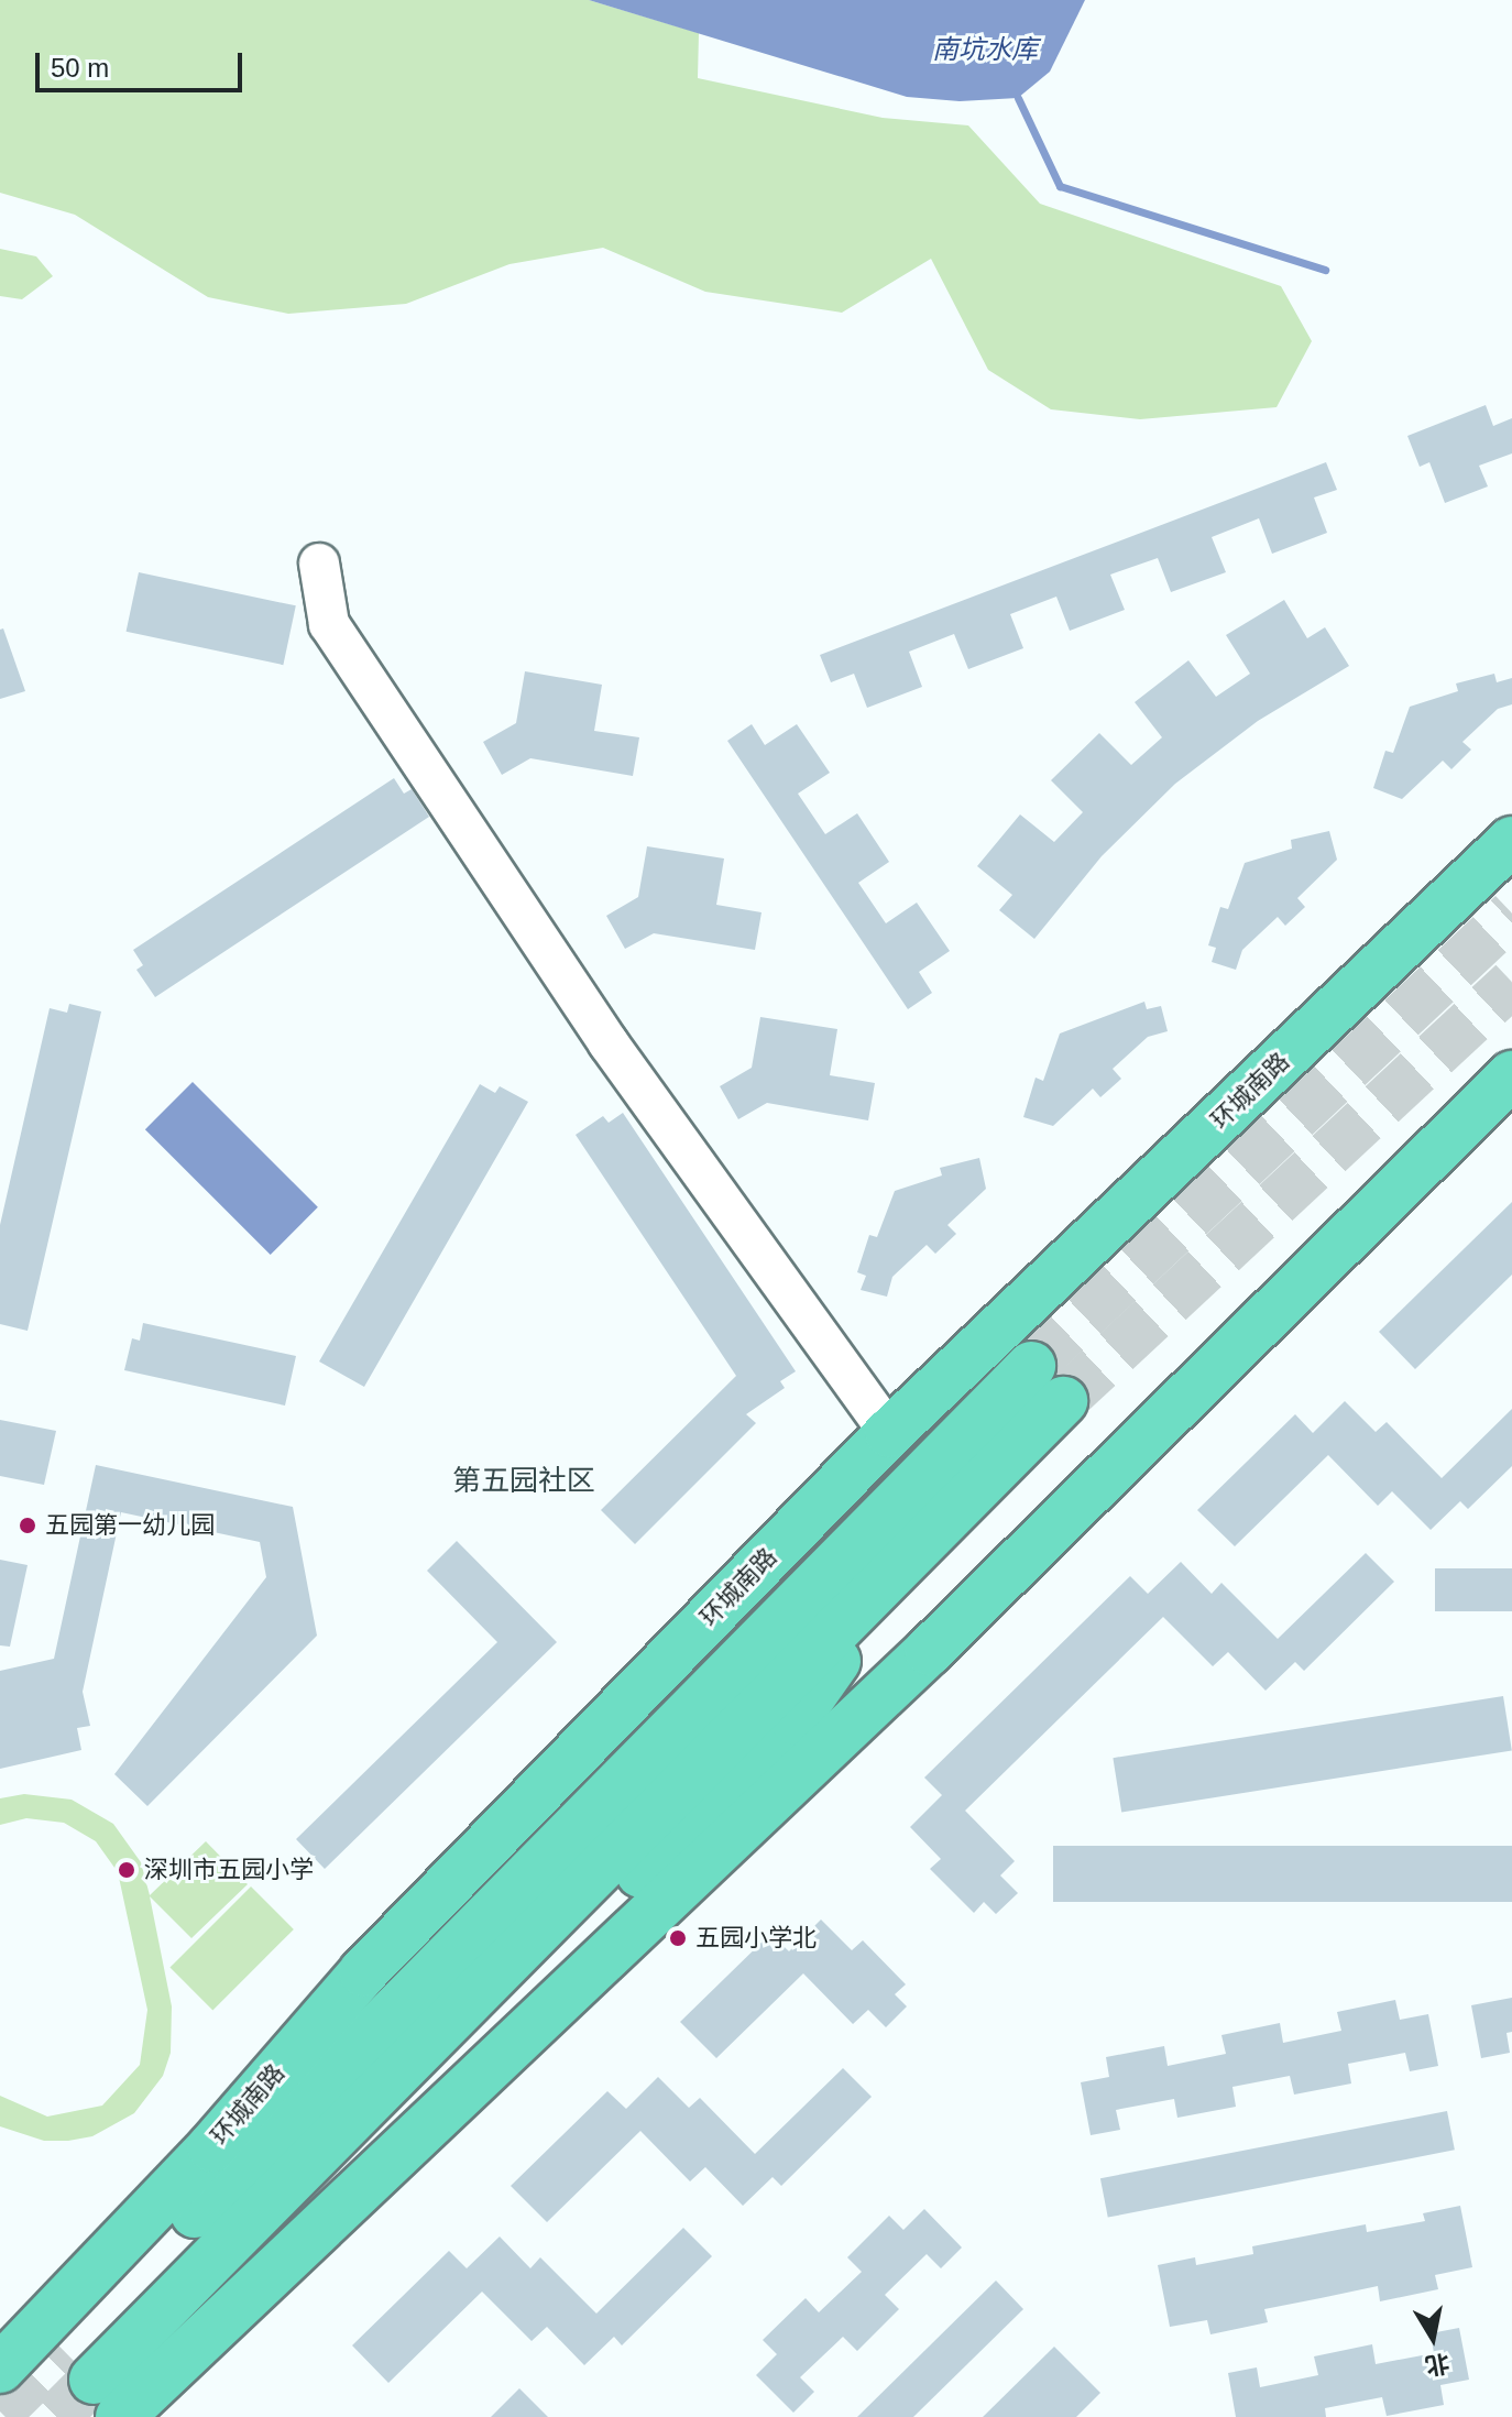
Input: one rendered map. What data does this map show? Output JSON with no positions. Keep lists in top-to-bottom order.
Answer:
{
  "streets": {
    "main road": ["环城南路"]
  },
  "districts": ["第五园社区"],
  "water": ["南坑水库"],
  "places": ["五园第一幼儿园", "深圳市五园小学", "五园小学北"],
  "scale_bar": "50 m",
  "north": "bottom"
}
